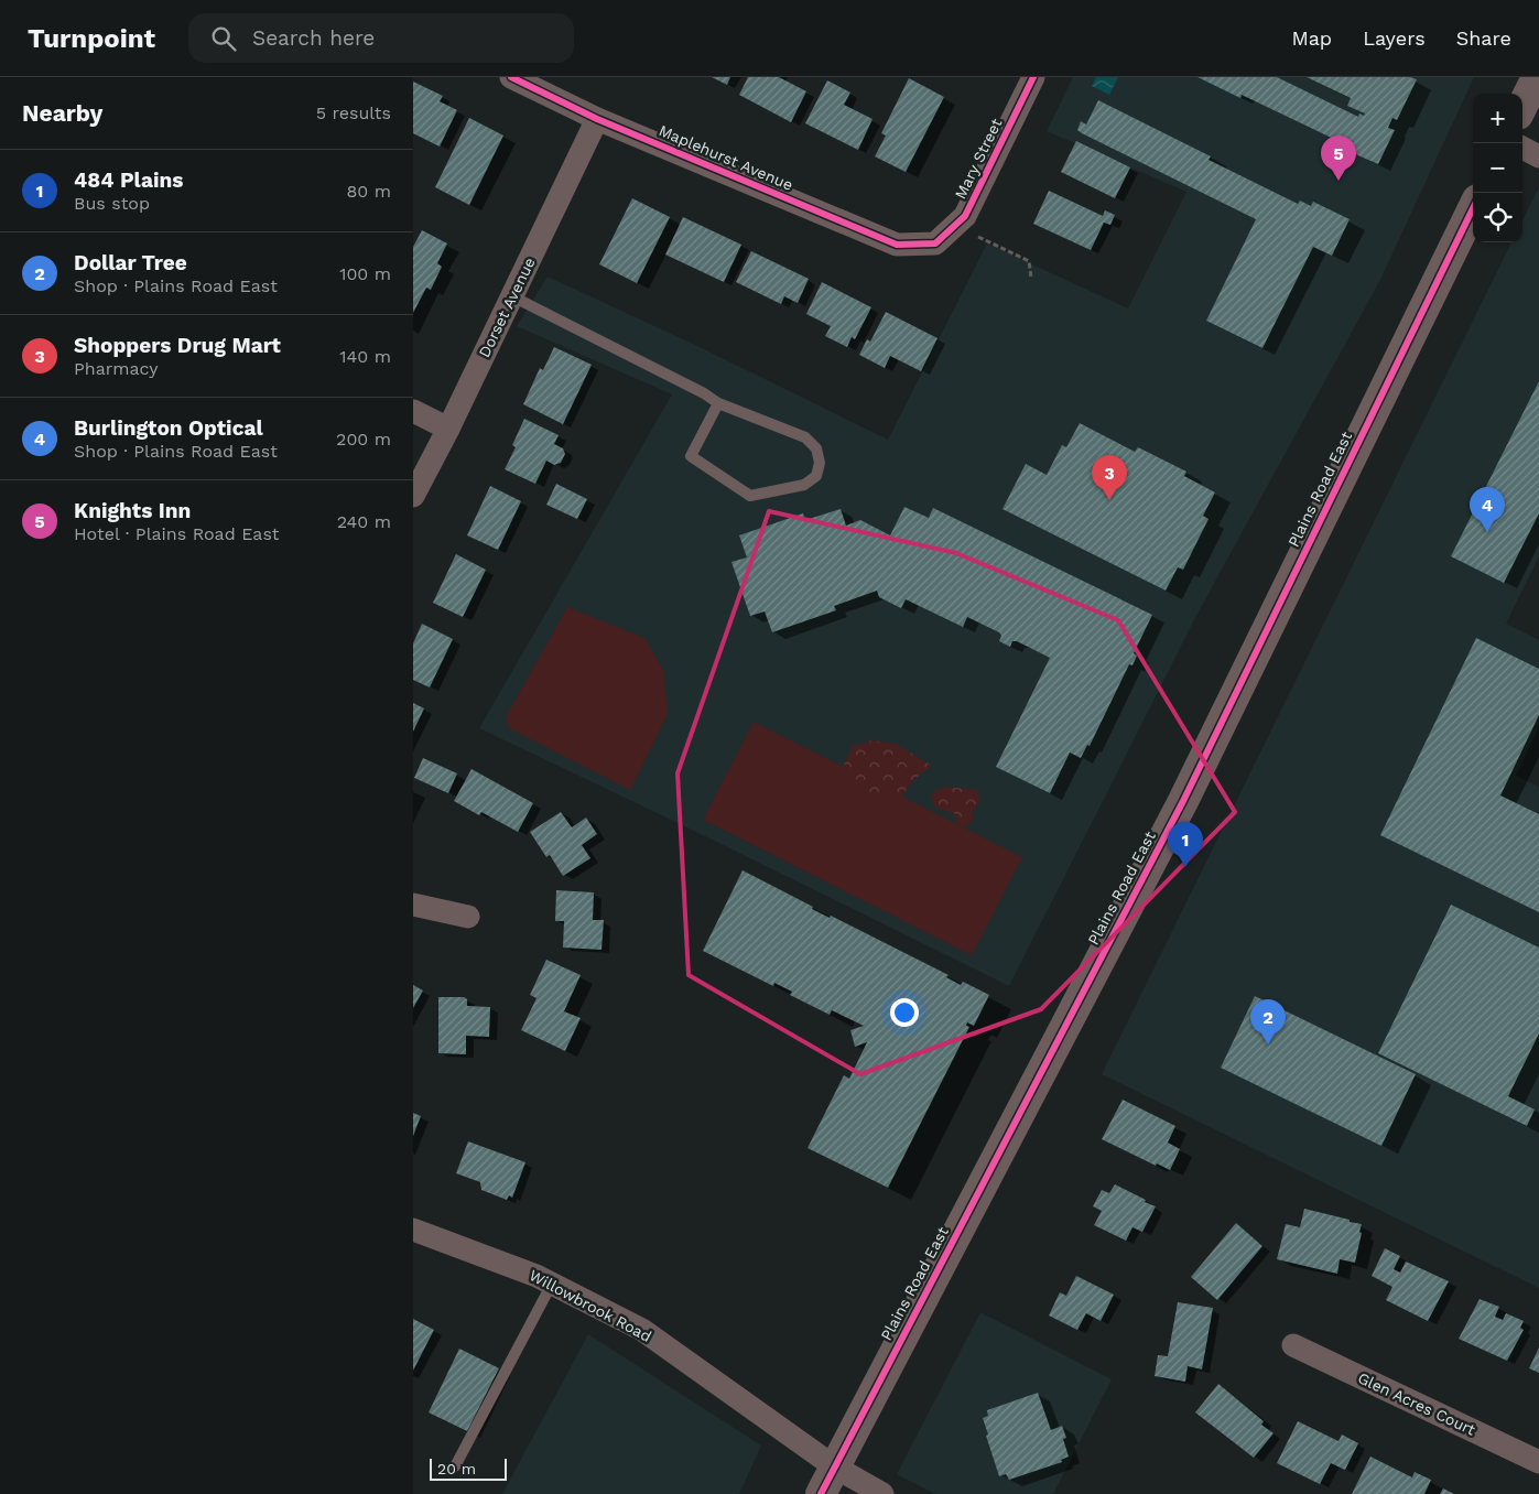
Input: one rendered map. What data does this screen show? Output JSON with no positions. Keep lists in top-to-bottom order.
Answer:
{
  "streets": {
    "main road": ["Plains Road East"],
    "street": [
      "Maplehurst Avenue",
      "Mary Street",
      "Dorset Avenue",
      "Willowbrook Road",
      "Glen Acres Court"
    ]
  },
  "crossings": [
    ["Maplehurst Avenue", "Mary Street"],
    ["Maplehurst Avenue", "Dorset Avenue"],
    ["Plains Road East", "Willowbrook Road"]
  ],
  "scale_bar": "20 m",
  "page": {
    "header": "Turnpoint",
    "search": "Search here",
    "nav": ["Map", "Layers", "Share"],
    "heading": ["Nearby", "5 results"],
    "map_buttons": ["+", "−"],
    "pins": [
      "5",
      "3",
      "4",
      "1",
      "2"
    ],
    "list": [
      {
        "mark": "1",
        "name": "484 Plains",
        "note": "Bus stop",
        "value": "80 m"
      },
      {
        "mark": "2",
        "name": "Dollar Tree",
        "note": "Shop · Plains Road East",
        "value": "100 m"
      },
      {
        "mark": "3",
        "name": "Shoppers Drug Mart",
        "note": "Pharmacy",
        "value": "140 m"
      },
      {
        "mark": "4",
        "name": "Burlington Optical",
        "note": "Shop · Plains Road East",
        "value": "200 m"
      },
      {
        "mark": "5",
        "name": "Knights Inn",
        "note": "Hotel · Plains Road East",
        "value": "240 m"
      }
    ],
    "scale": "20 m"
  }
}
